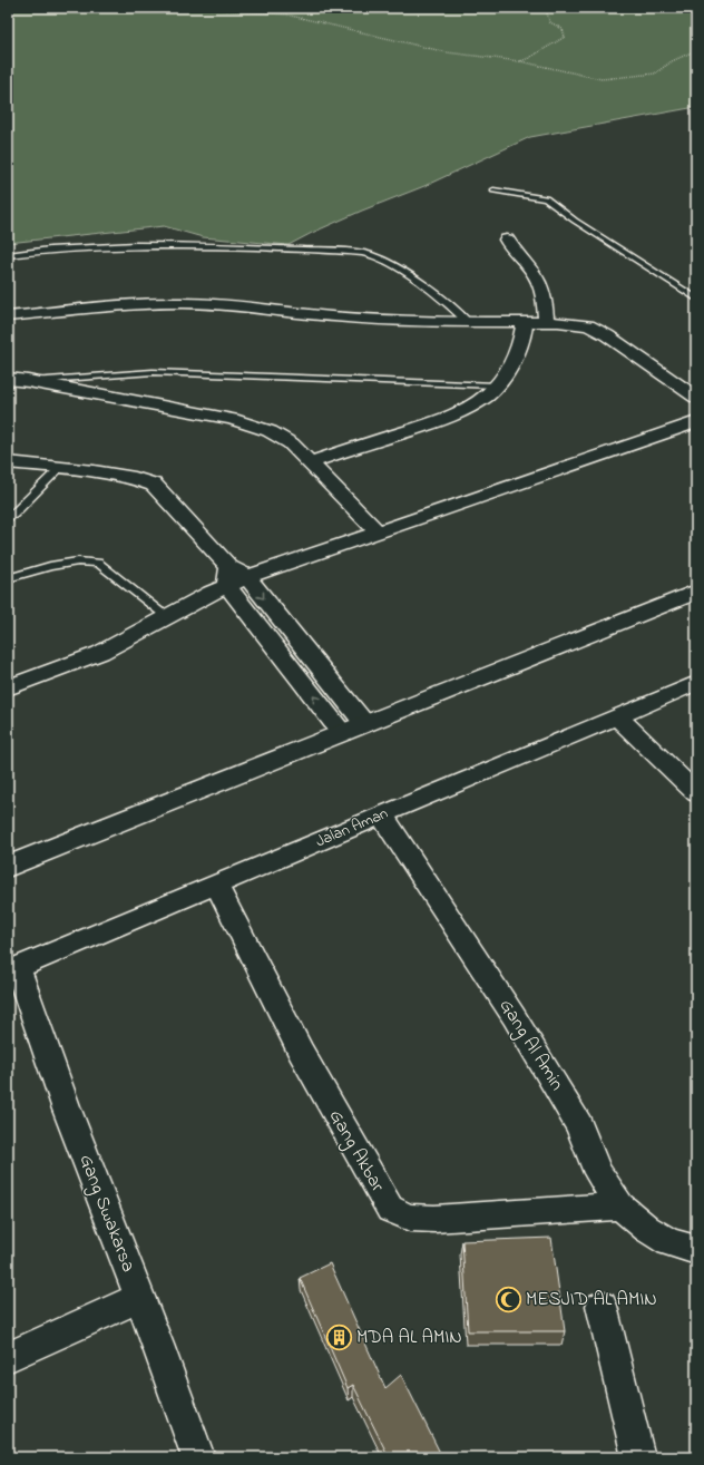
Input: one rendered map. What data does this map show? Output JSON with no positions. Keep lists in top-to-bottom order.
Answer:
{
  "streets": {
    "street": [
      "Jalan Aman",
      "Gang Al Amin",
      "Gang Akbar",
      "Gang Swakarsa"
    ]
  },
  "crossings": [
    ["Jalan Aman", "Gang Al Amin"],
    ["Jalan Aman", "Gang Akbar"],
    ["Jalan Aman", "Gang Swakarsa"],
    ["Gang Al Amin", "Gang Akbar"]
  ],
  "places": {
    "mosque": ["MESJID AL AMIN"],
    "building": ["MDA AL AMIN"]
  }
}
